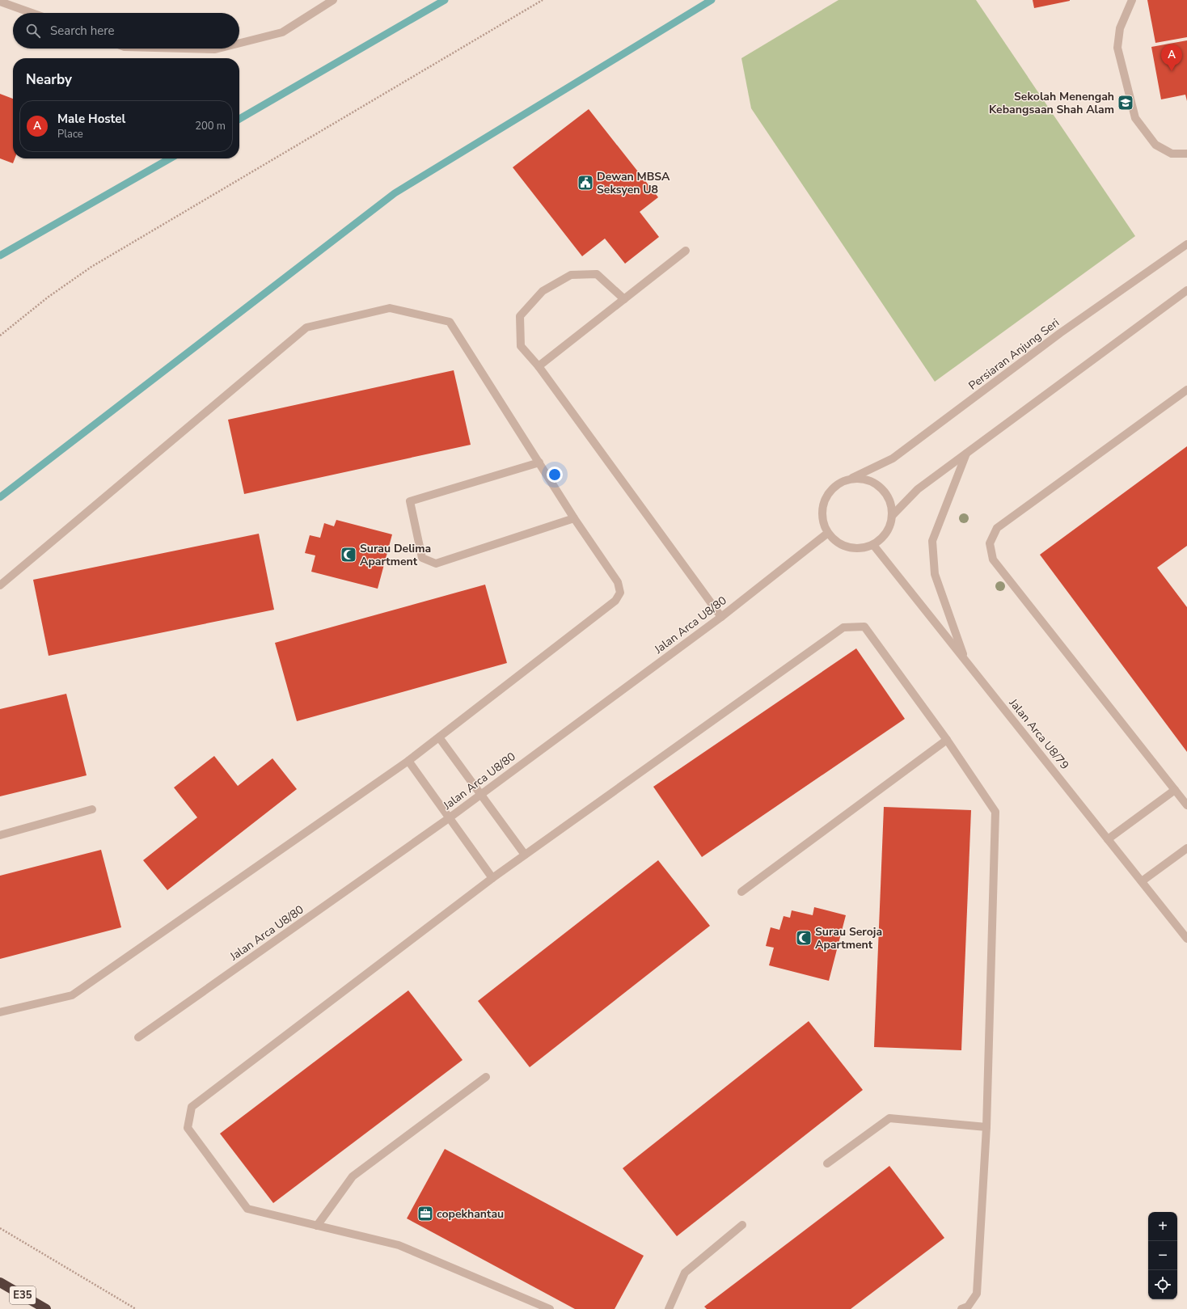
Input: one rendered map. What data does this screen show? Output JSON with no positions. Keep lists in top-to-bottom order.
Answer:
{
  "streets": {
    "highway": ["E35"],
    "street": ["Persiaran Anjung Seri", "Jalan Arca U8/80", "Jalan Arca U8/79"]
  },
  "crossings": [
    ["Persiaran Anjung Seri", "Jalan Arca U8/80"],
    ["Persiaran Anjung Seri", "Jalan Arca U8/79"],
    ["Jalan Arca U8/80", "Jalan Arca U8/79"]
  ],
  "places": {
    "school or university": ["Sekolah Menengah Kebangsaan Shah Alam"],
    "public building": ["Dewan MBSA Seksyen U8"],
    "mosque": ["Surau Delima Apartment", "Surau Seroja Apartment"],
    "office": ["copekhantau"]
  },
  "page": {
    "search": "Search here",
    "pins": "A",
    "heading": "Nearby",
    "list": [
      {
        "mark": "A",
        "name": "Male Hostel",
        "note": "Place",
        "value": "200 m"
      }
    ],
    "map_buttons": ["+", "−"]
  }
}
